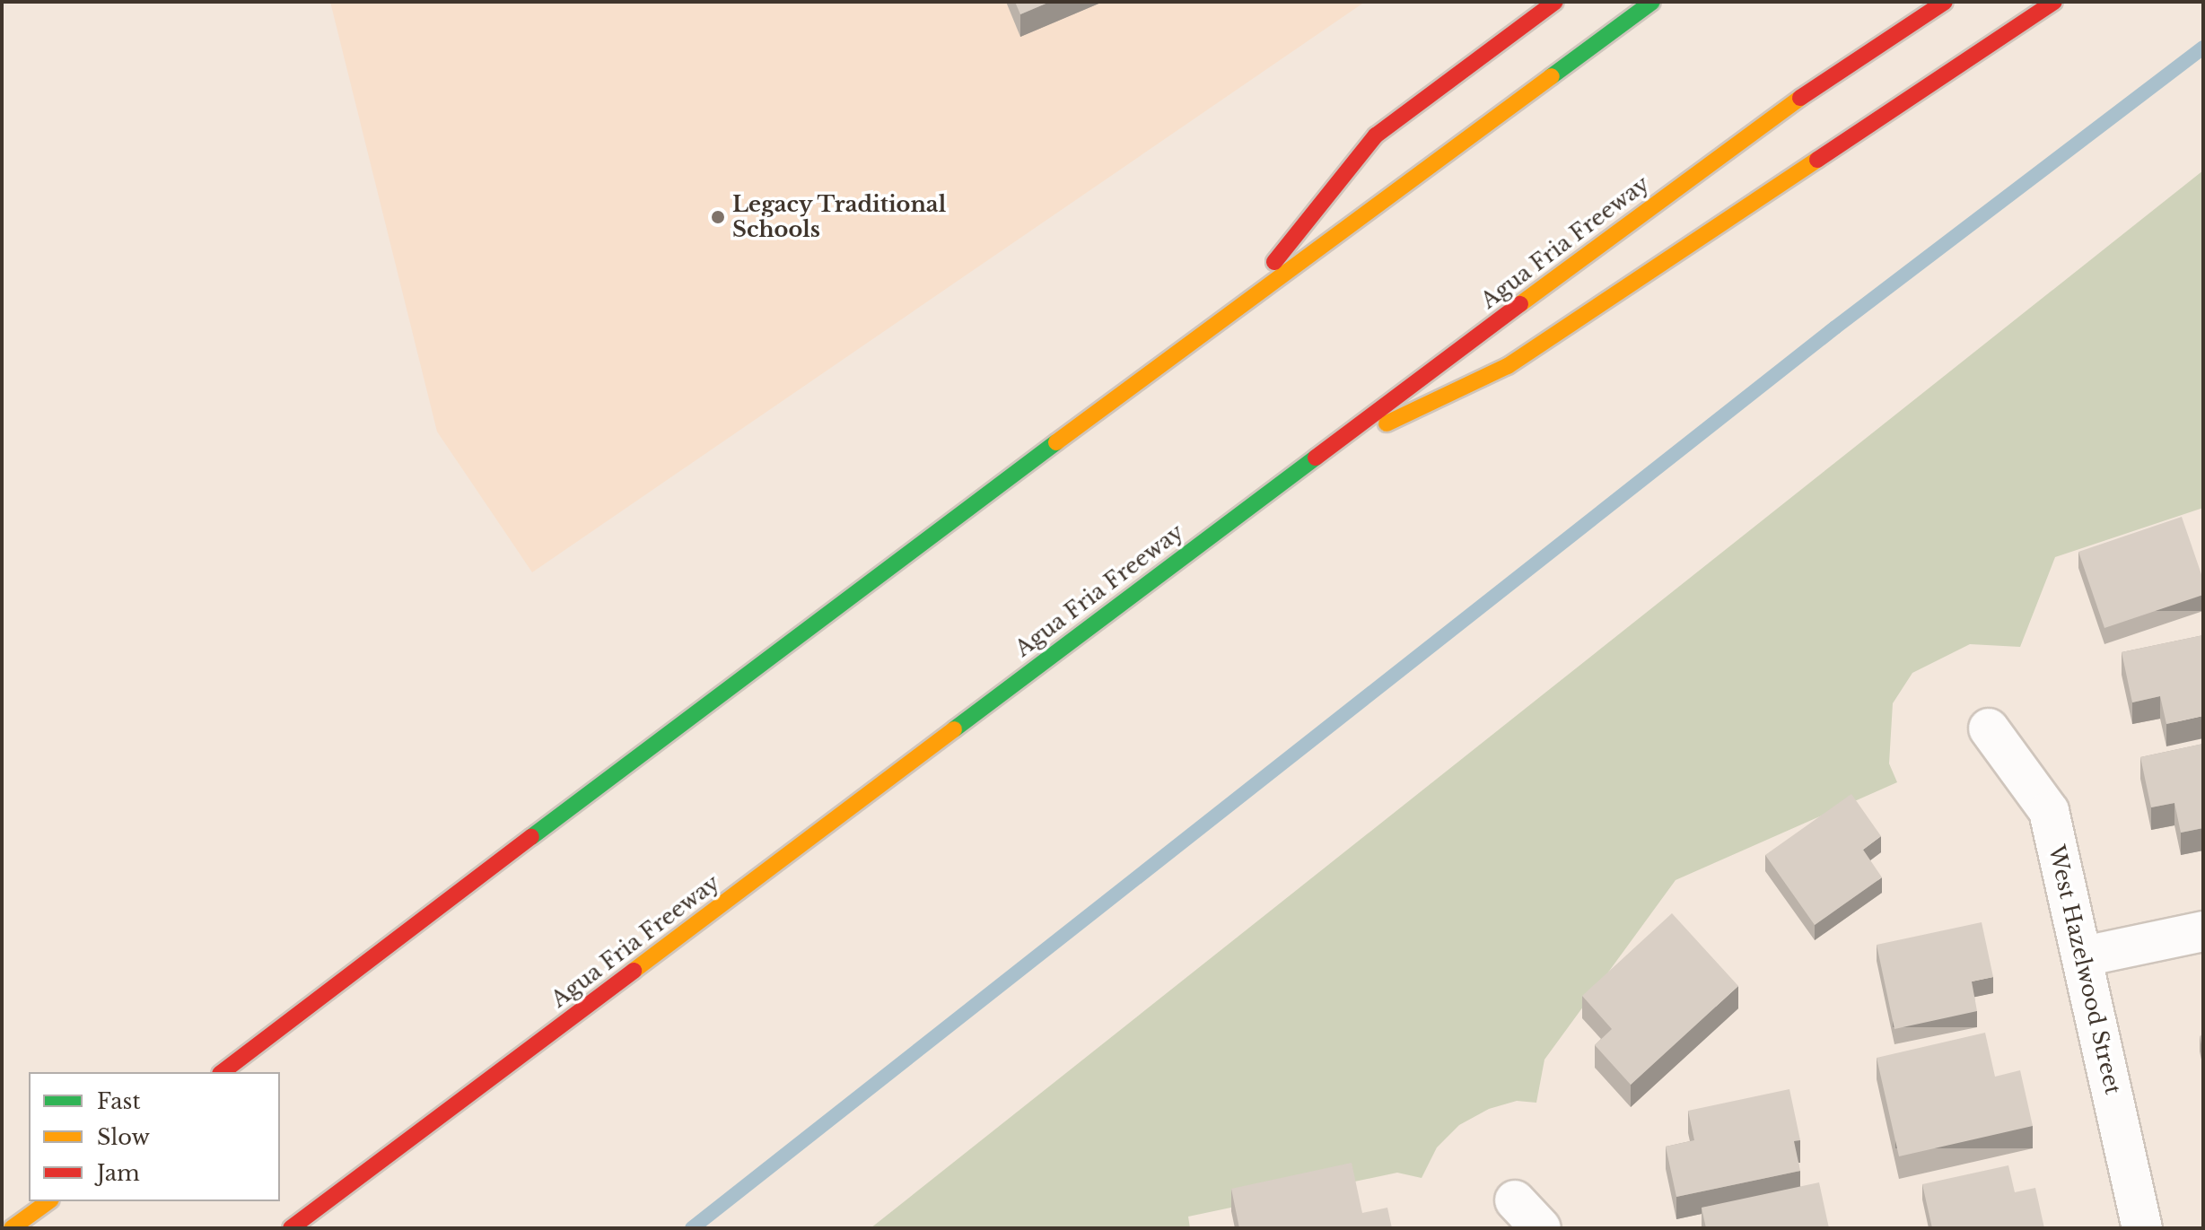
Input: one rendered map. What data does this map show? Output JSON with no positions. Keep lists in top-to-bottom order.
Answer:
{
  "streets": {
    "highway": ["Agua Fria Freeway"],
    "street": ["West Hazelwood Street"]
  },
  "places": ["Legacy Traditional Schools"],
  "legend": ["Fast", "Slow", "Jam"]
}
